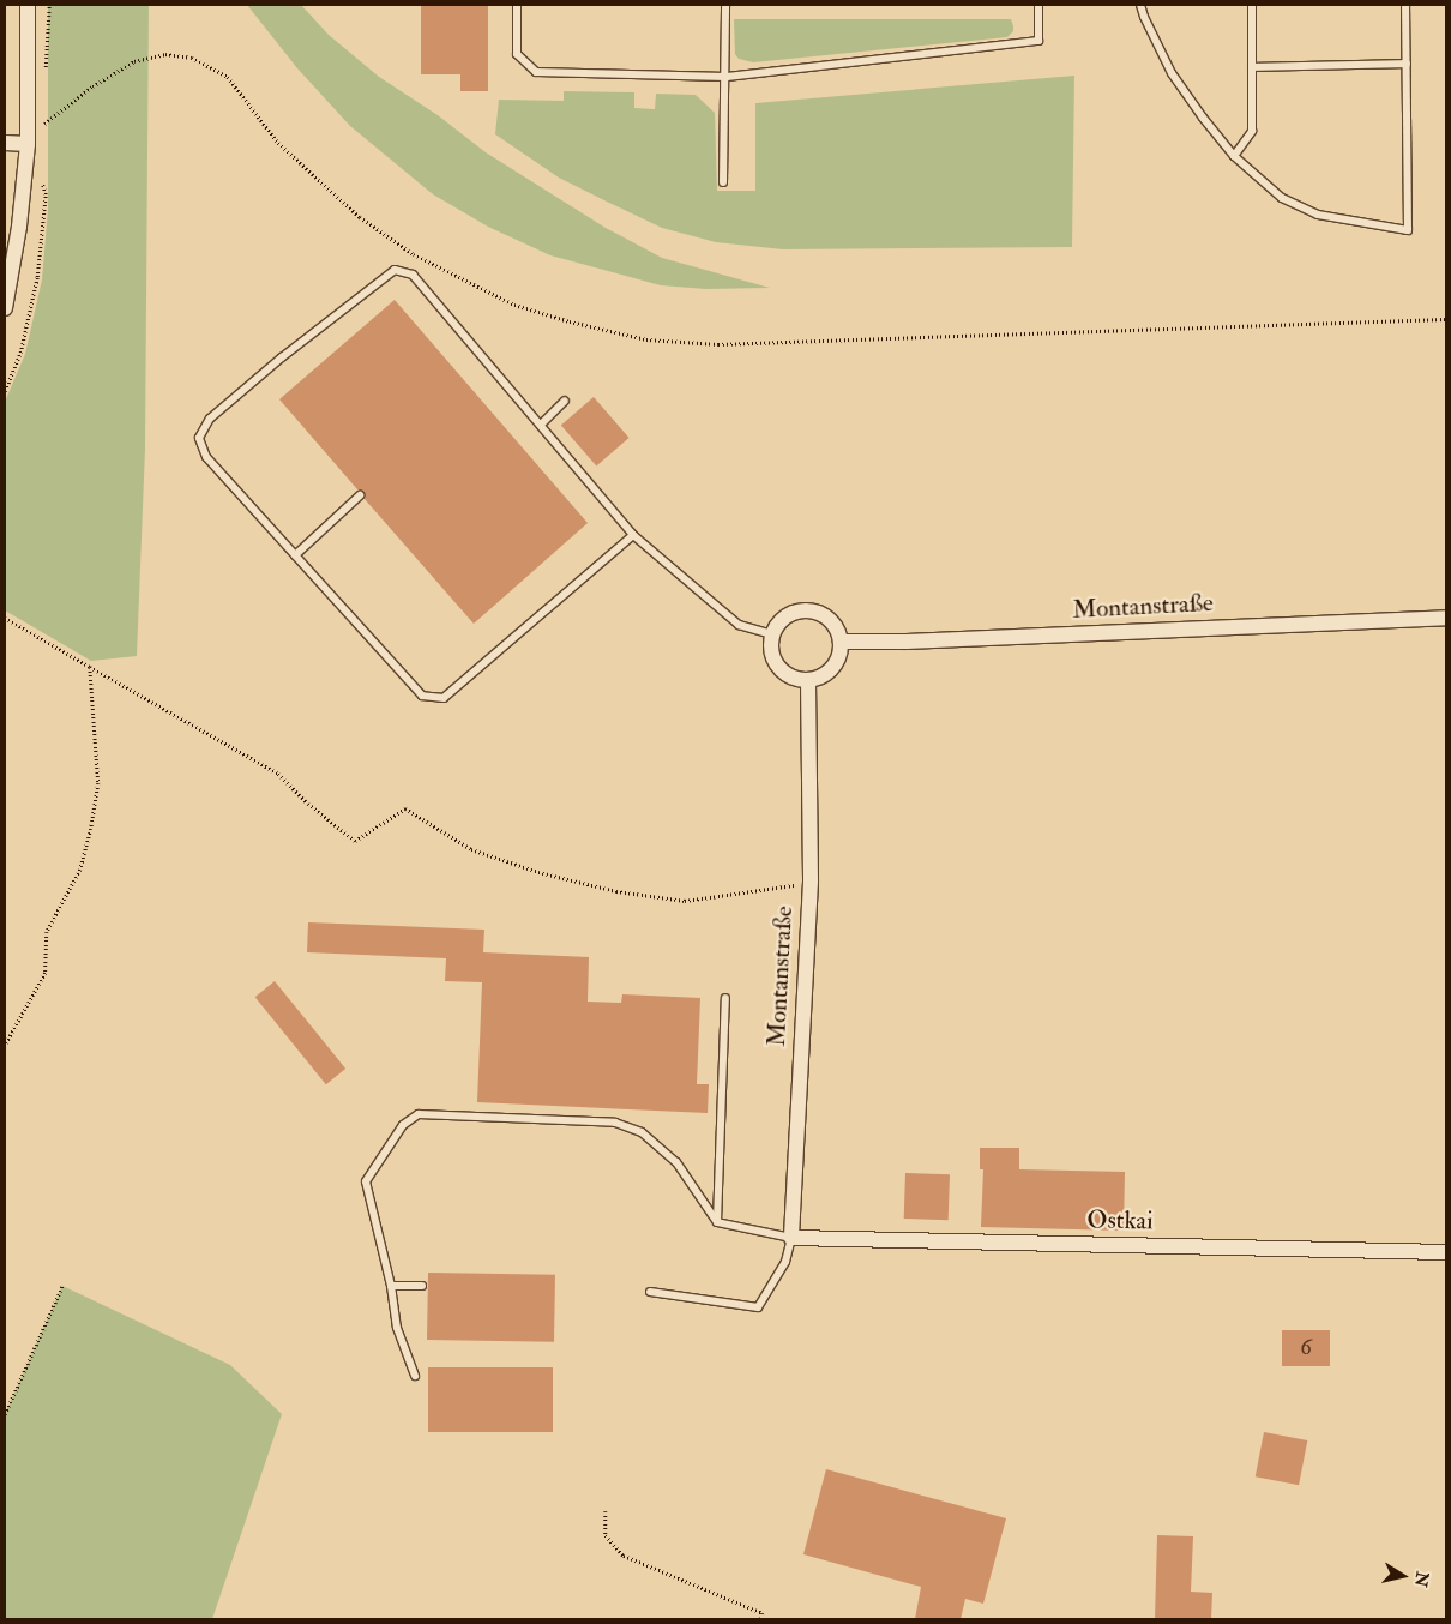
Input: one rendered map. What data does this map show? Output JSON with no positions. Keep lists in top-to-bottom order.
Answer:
{
  "streets": {
    "street": ["Montanstraße", "Ostkai"]
  },
  "crossings": [
    ["Montanstraße", "Ostkai"]
  ],
  "house_numbers": ["6"],
  "north": "right"
}
